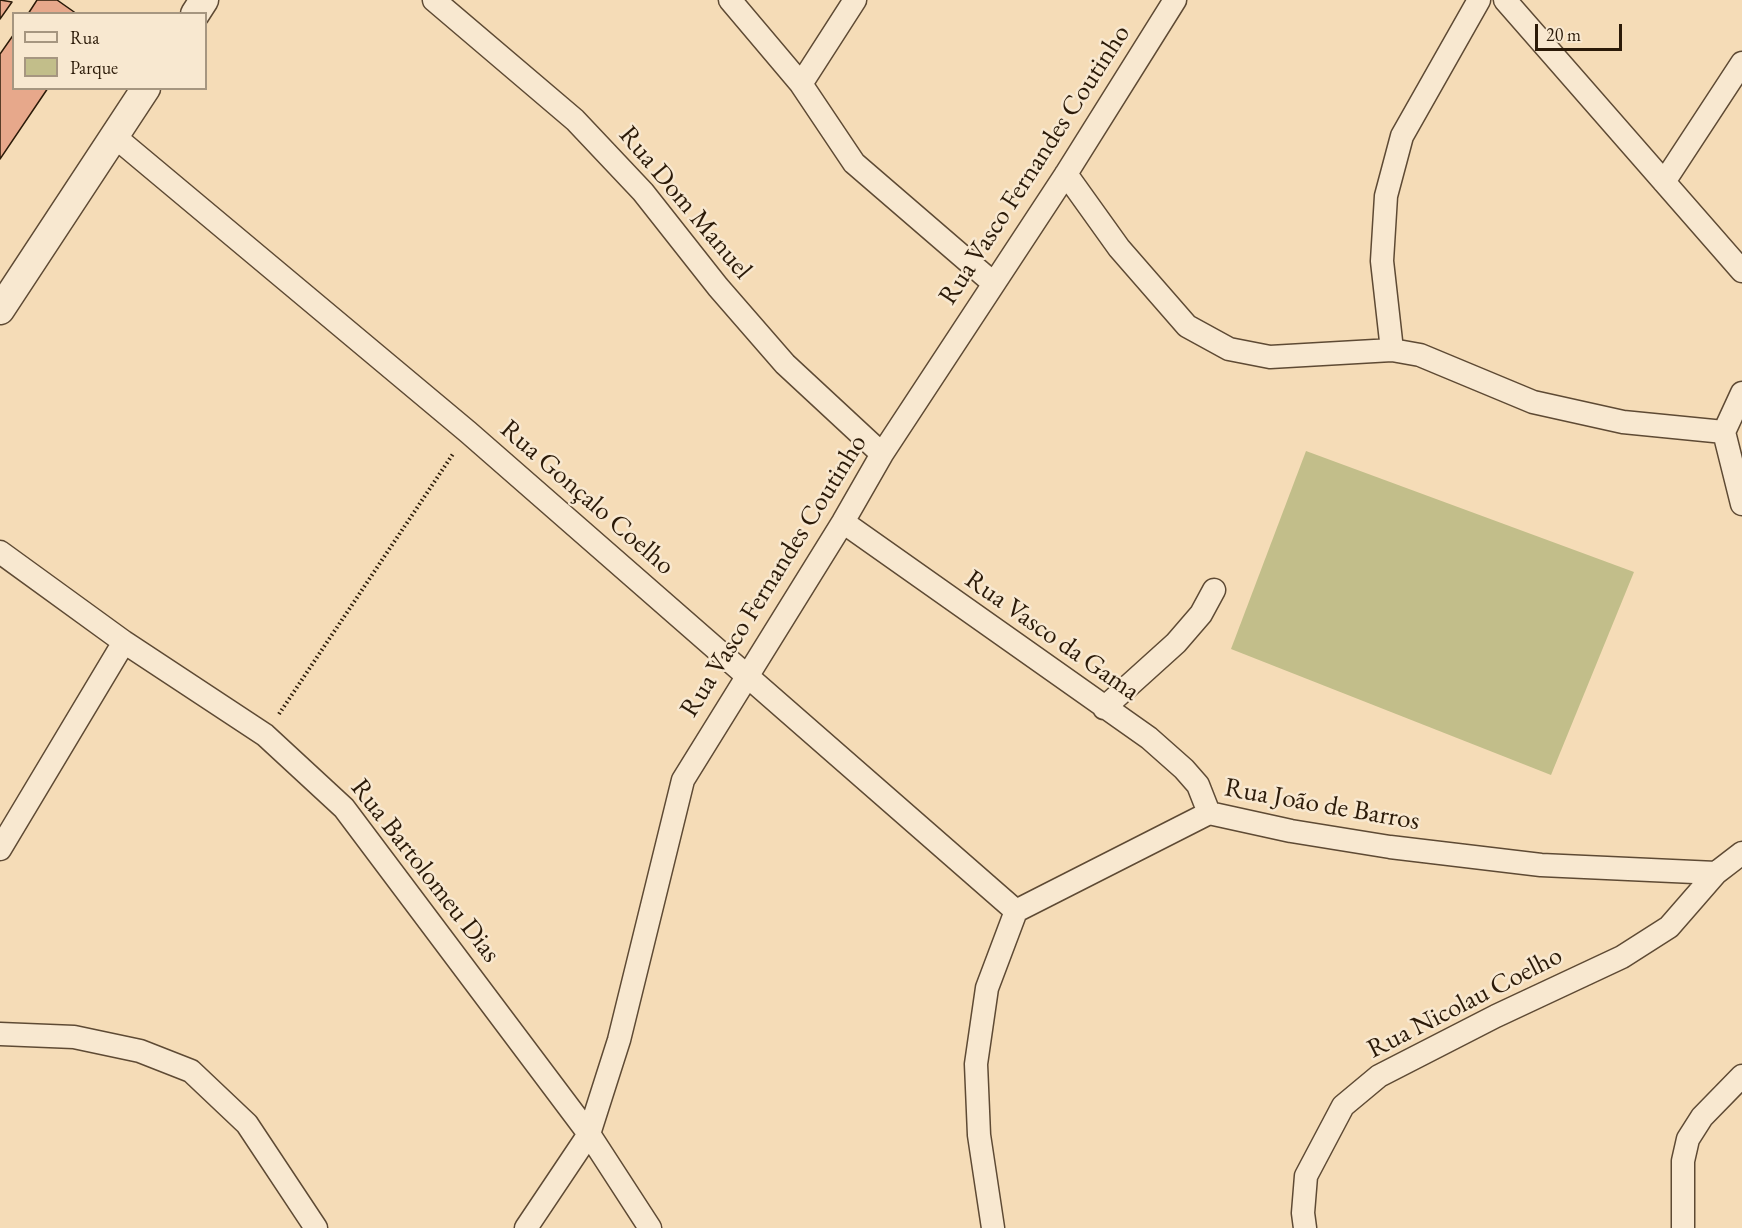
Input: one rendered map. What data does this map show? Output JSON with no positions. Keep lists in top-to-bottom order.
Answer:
{
  "streets": {
    "street": [
      "Rua Vasco Fernandes Coutinho",
      "Rua Dom Manuel",
      "Rua Gonçalo Coelho",
      "Rua Vasco da Gama",
      "Rua João de Barros",
      "Rua Bartolomeu Dias",
      "Rua Nicolau Coelho"
    ]
  },
  "crossings": [
    ["Rua Vasco Fernandes Coutinho", "Rua Dom Manuel"],
    ["Rua Vasco Fernandes Coutinho", "Rua Gonçalo Coelho"],
    ["Rua Vasco Fernandes Coutinho", "Rua Vasco da Gama"],
    ["Rua Vasco Fernandes Coutinho", "Rua Bartolomeu Dias"],
    ["Rua Gonçalo Coelho", "Rua João de Barros"],
    ["Rua Vasco da Gama", "Rua João de Barros"],
    ["Rua João de Barros", "Rua Nicolau Coelho"]
  ],
  "legend": ["Rua", "Parque"],
  "scale_bar": "20 m"
}
